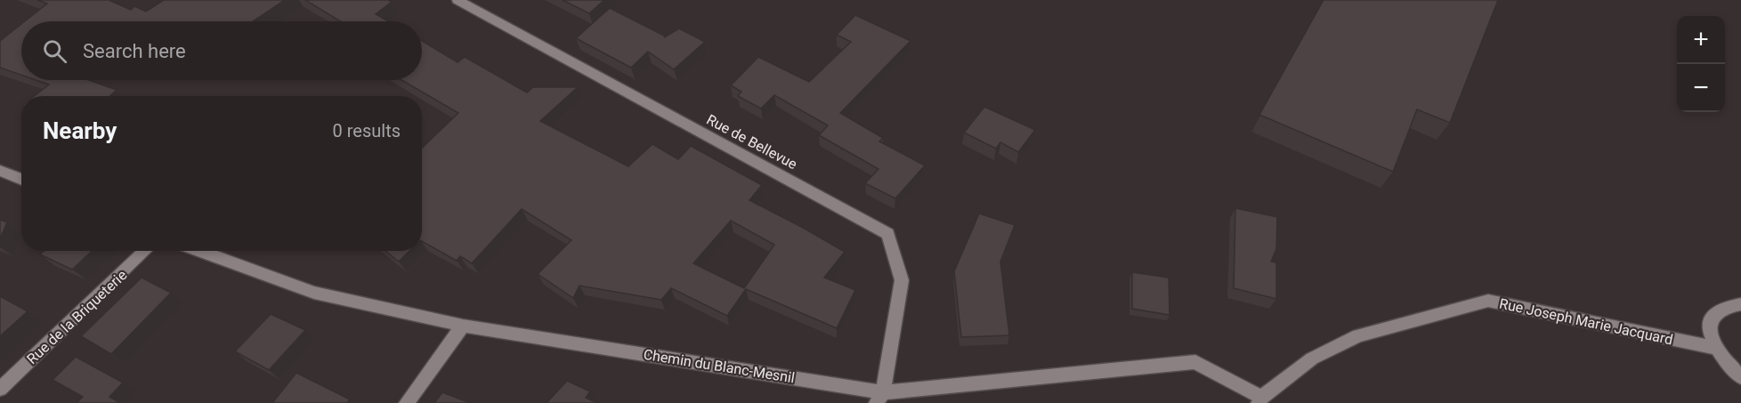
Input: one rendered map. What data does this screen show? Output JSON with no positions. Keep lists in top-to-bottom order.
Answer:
{
  "streets": {
    "street": [
      "Rue de Bellevue",
      "Rue de la Briqueterie",
      "Rue Joseph Marie Jacquard",
      "Chemin du Blanc-Mesnil"
    ]
  },
  "crossings": [
    ["Rue de Bellevue", "Chemin du Blanc-Mesnil"],
    ["Rue Joseph Marie Jacquard", "Chemin du Blanc-Mesnil"]
  ],
  "page": {
    "map_buttons": ["+", "−"],
    "search": "Search here",
    "heading": ["Nearby", "0 results"]
  }
}
